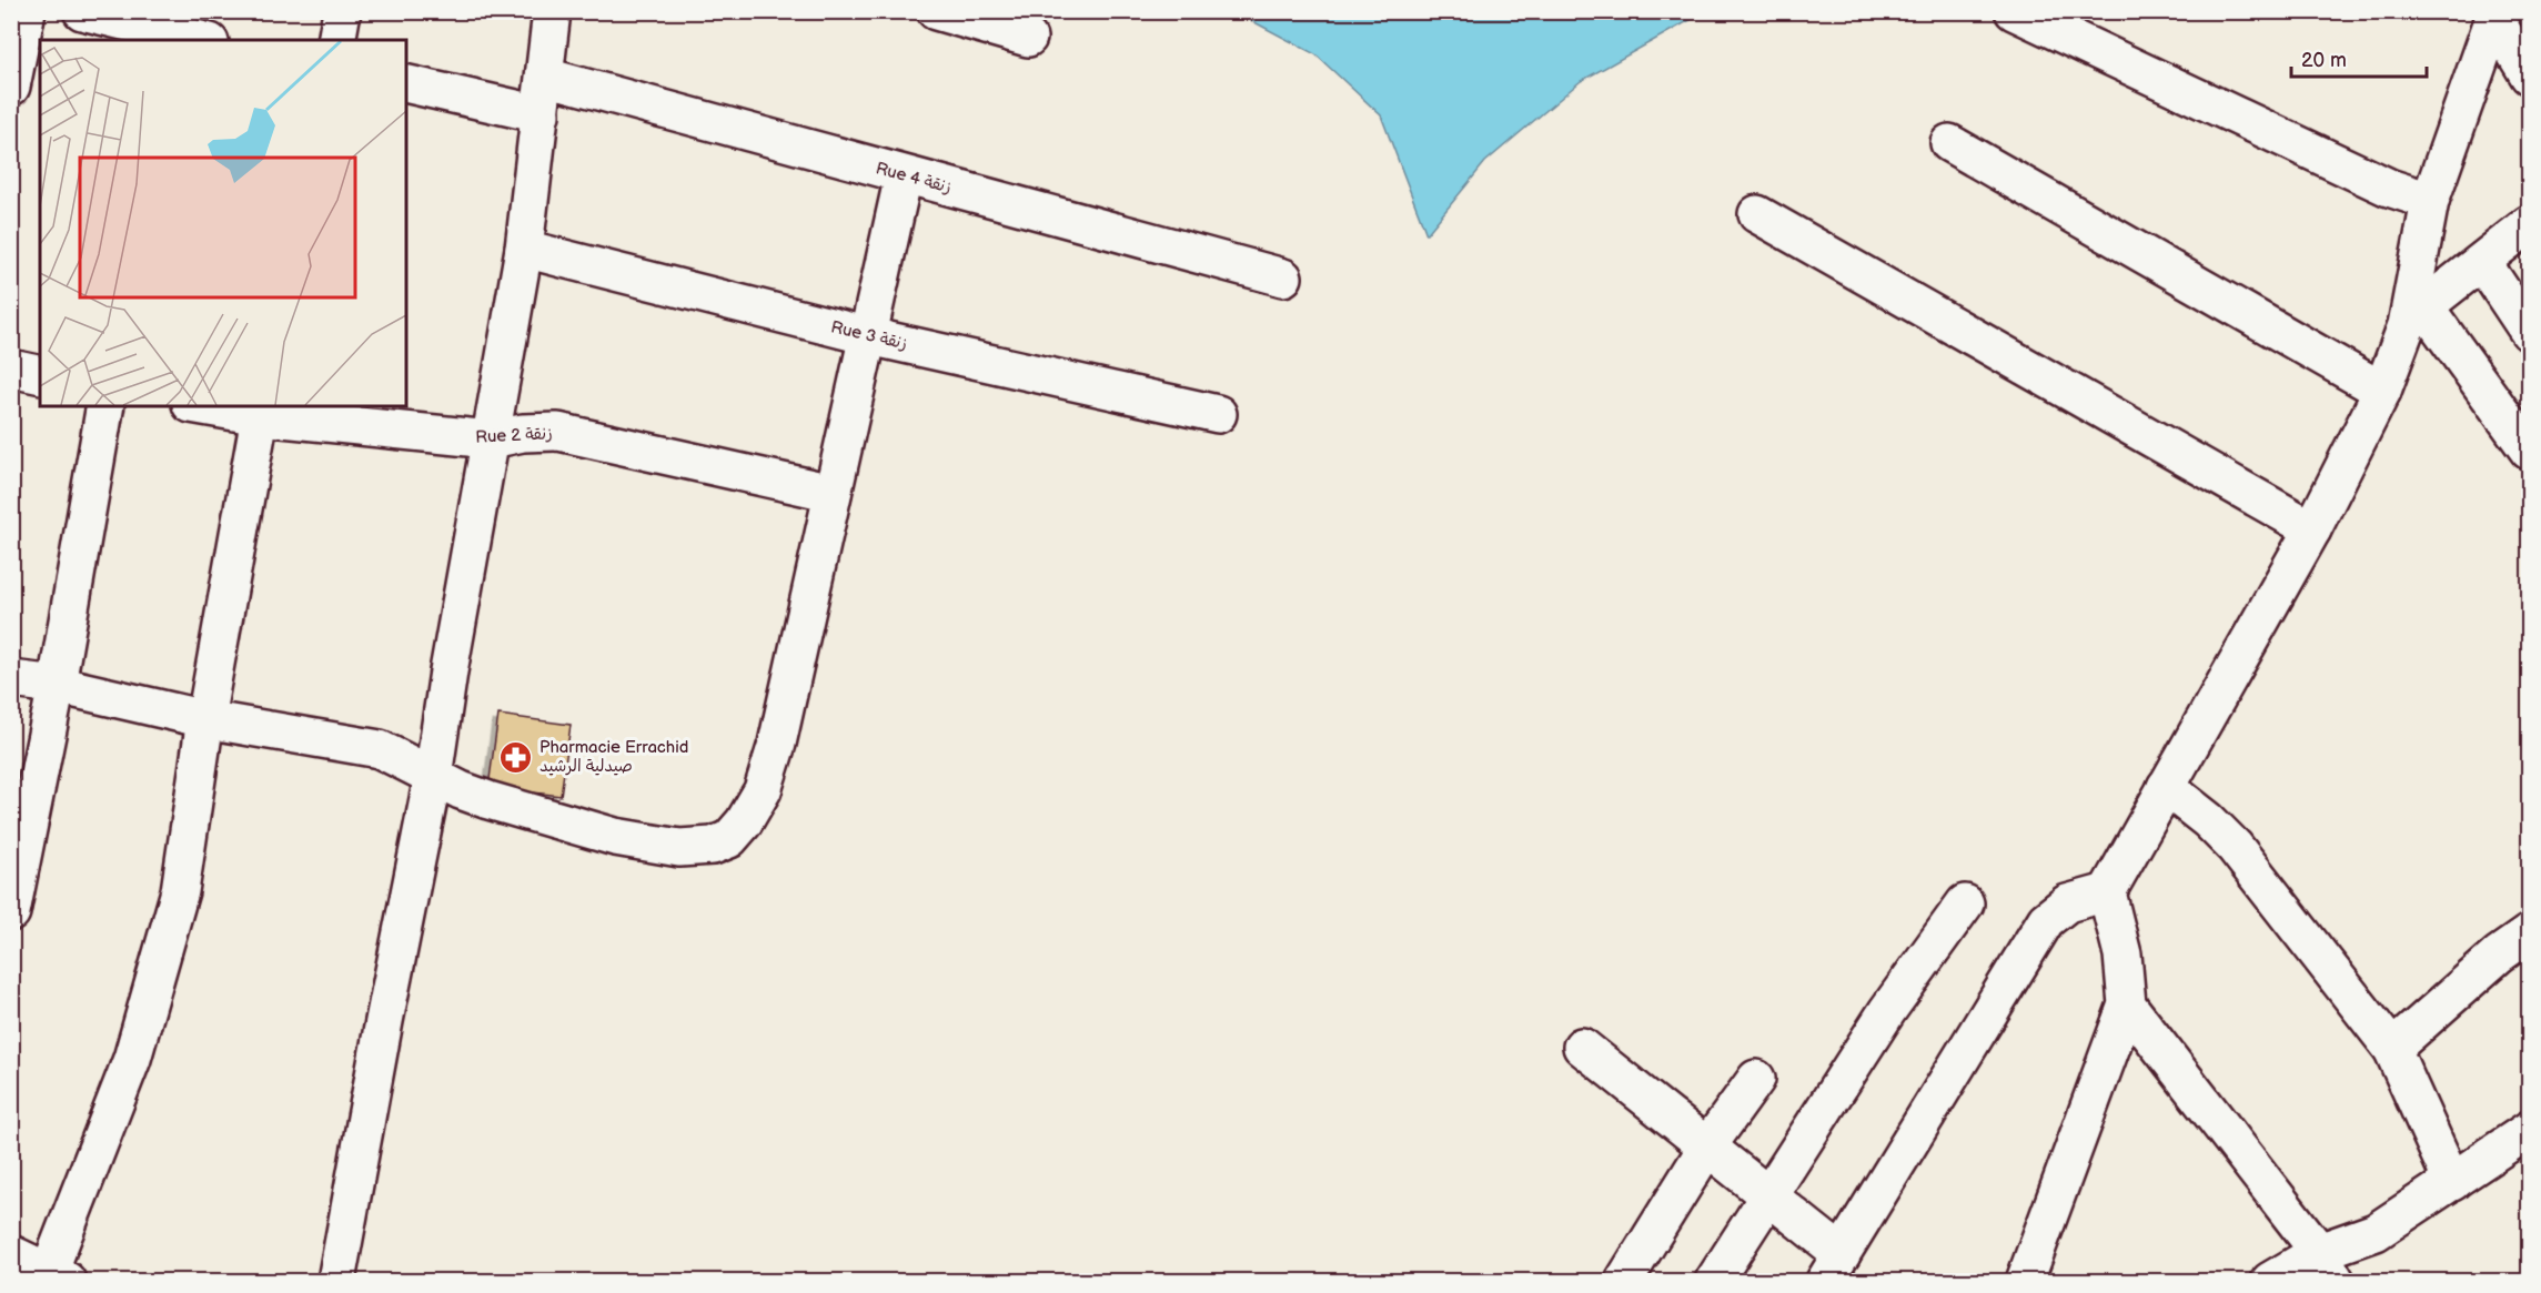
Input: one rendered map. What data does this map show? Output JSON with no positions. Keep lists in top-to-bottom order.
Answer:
{
  "streets": {
    "street": ["Rue 4 زنقة", "Rue 3 زنقة", "Rue 2 زنقة"]
  },
  "places": {
    "pharmacy": ["Pharmacie Errachid صيدلية الرشيد"]
  },
  "scale_bar": "20 m"
}
